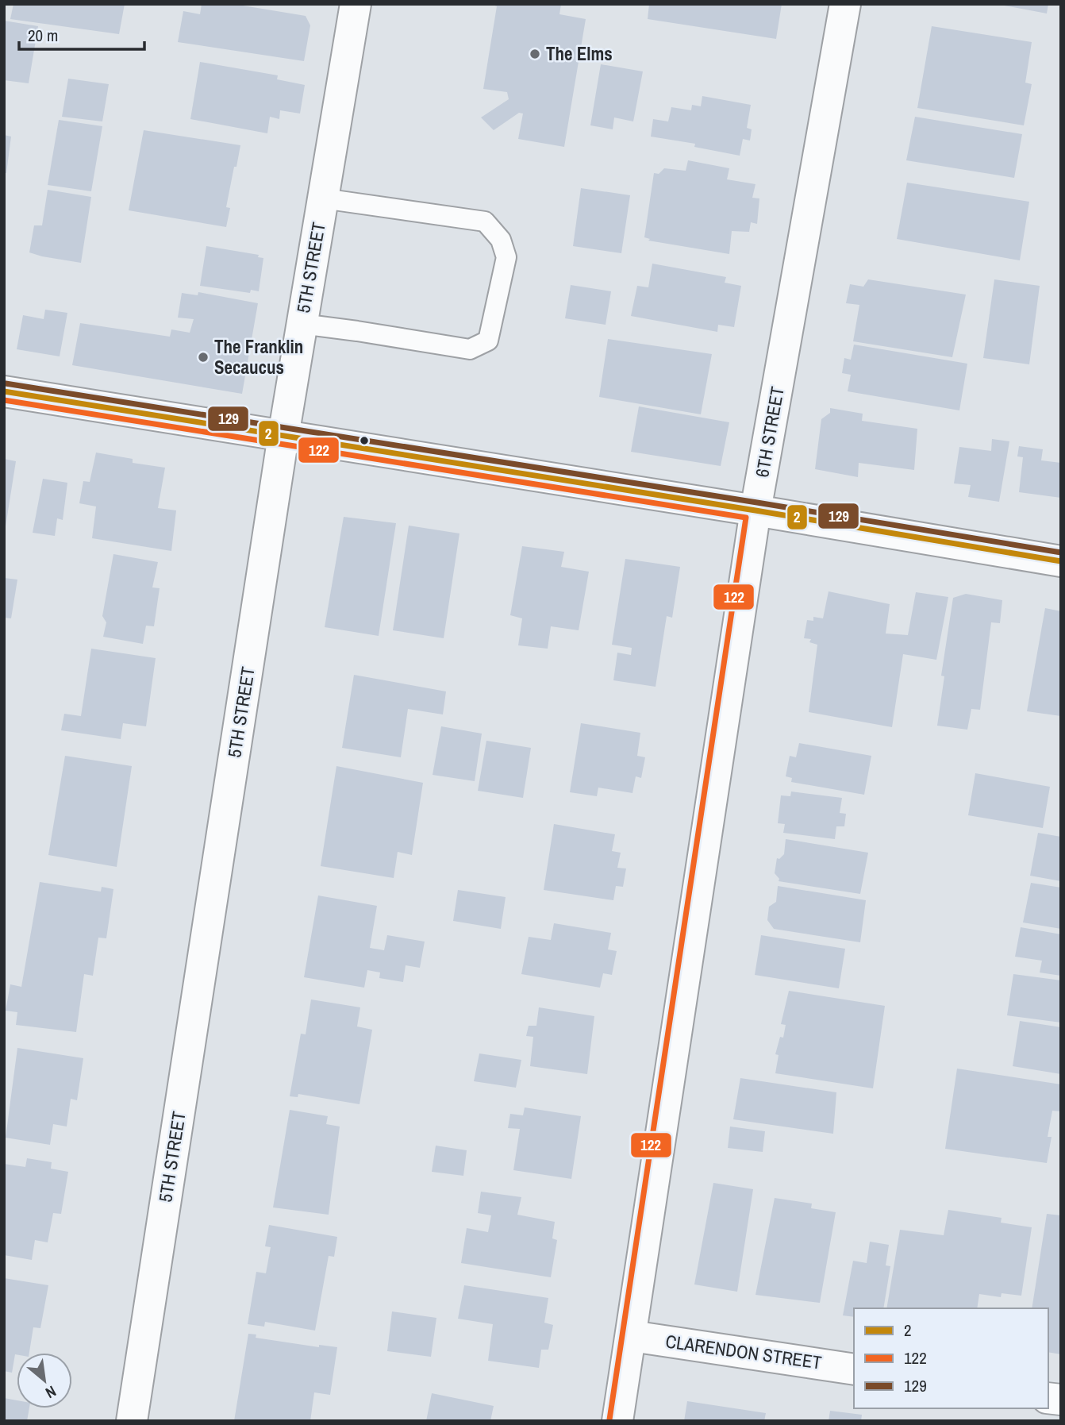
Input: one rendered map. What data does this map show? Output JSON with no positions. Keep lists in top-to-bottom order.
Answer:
{
  "streets": {
    "street": ["5TH STREET", "6TH STREET", "CLARENDON STREET"]
  },
  "crossings": [
    ["6TH STREET", "CLARENDON STREET"]
  ],
  "places": ["The Elms", "The Franklin Secaucus"],
  "lines": ["transit line 129", "transit line 2", "transit line 122"],
  "legend": ["2", "122", "129"],
  "scale_bar": "20 m",
  "north": "bottom right"
}
